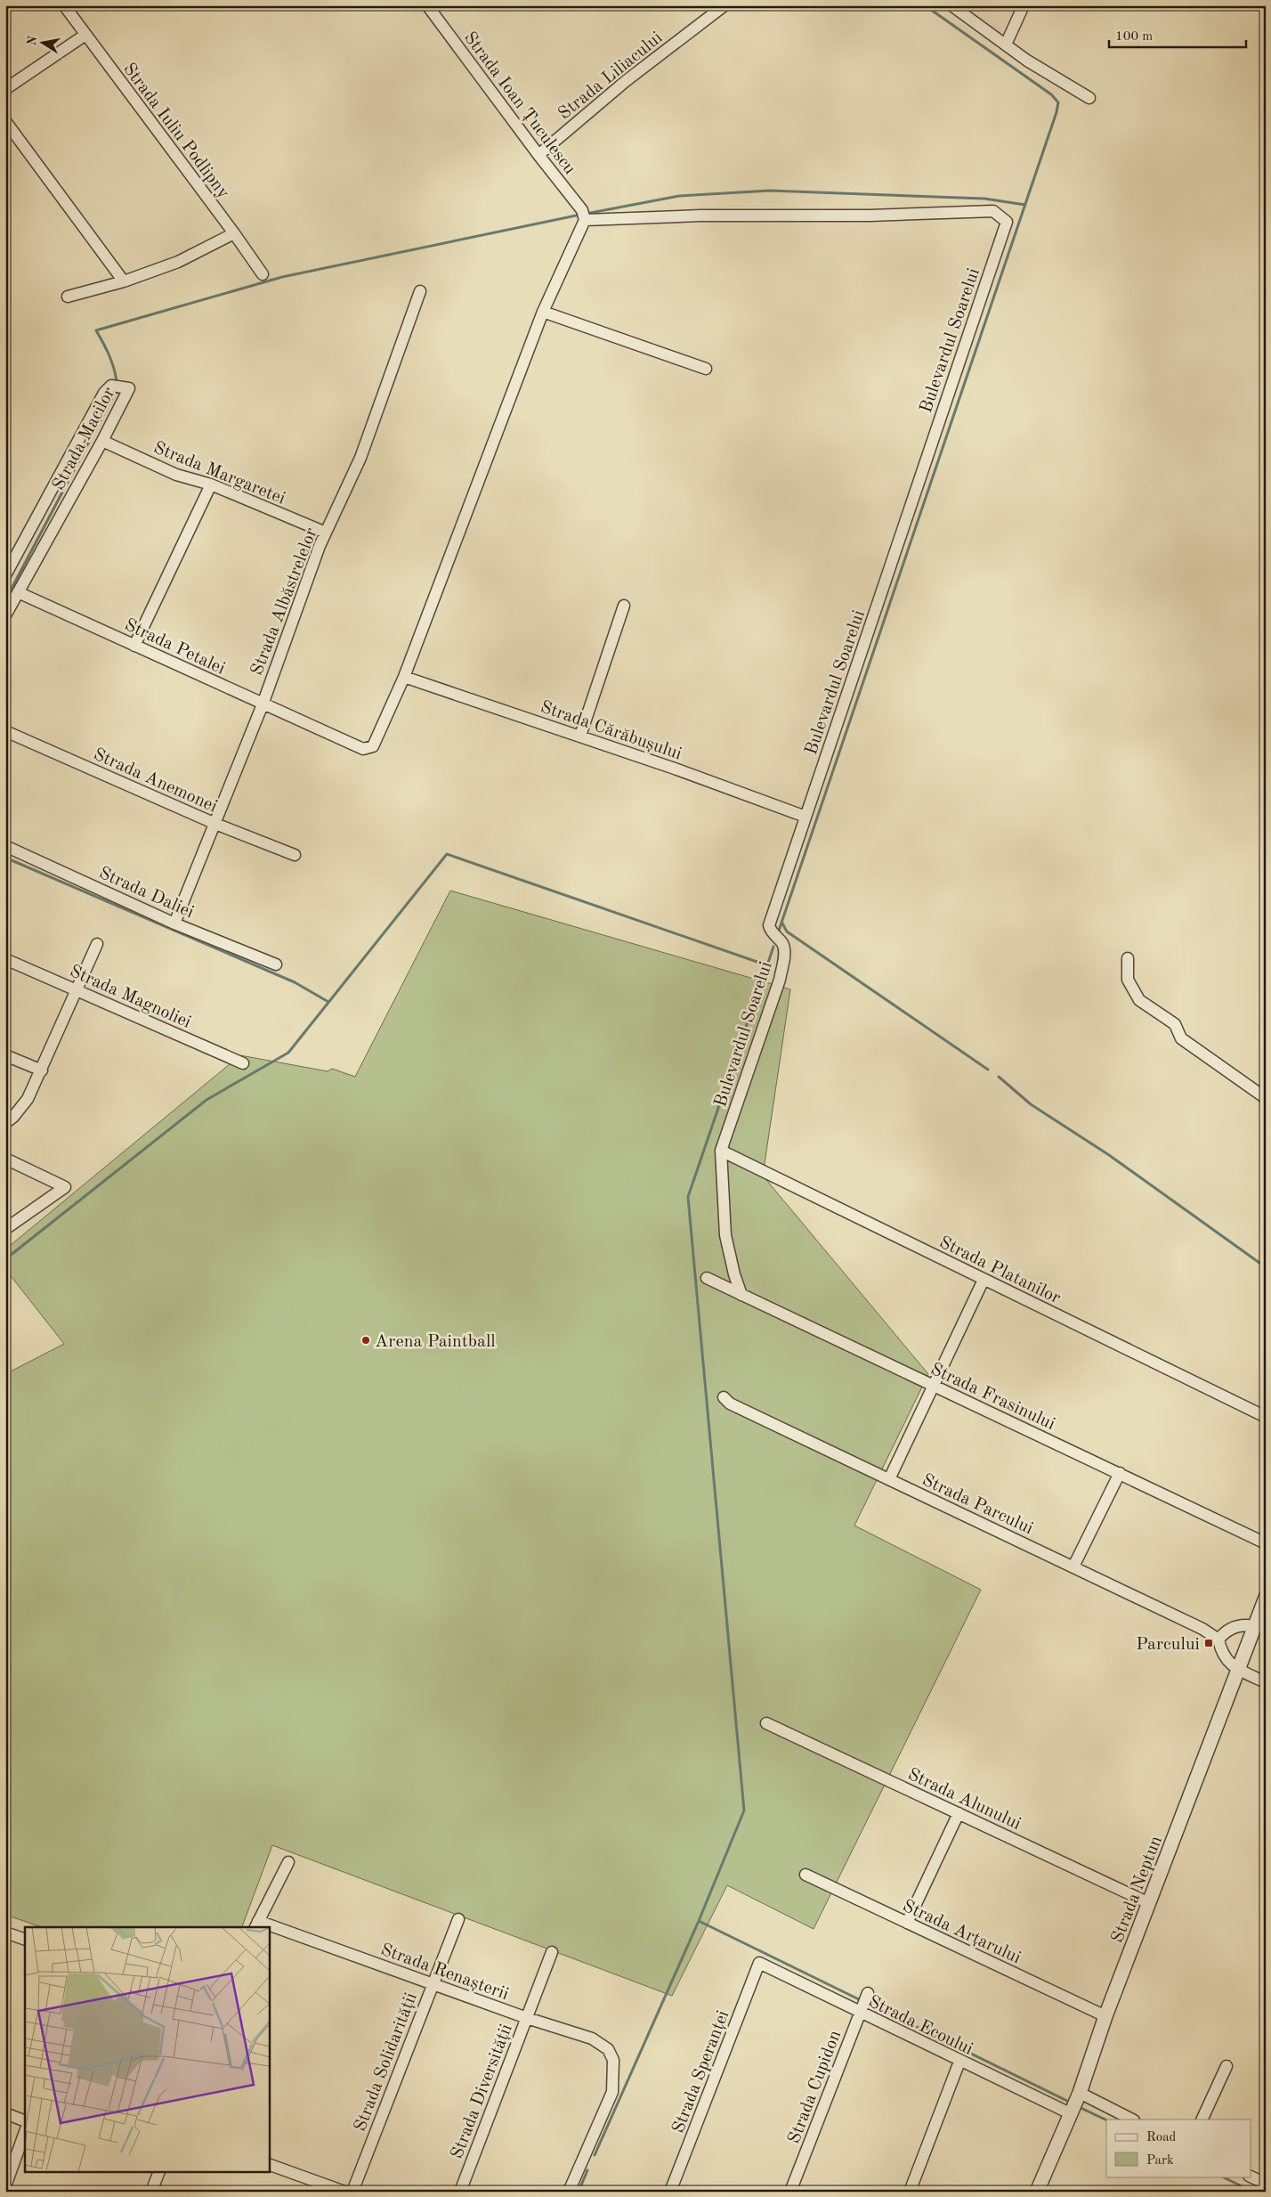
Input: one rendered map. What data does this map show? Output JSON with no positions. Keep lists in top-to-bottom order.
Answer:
{
  "streets": {
    "street": [
      "Strada Liliacului",
      "Strada Ioan Țuculescu",
      "Strada Iuliu Podlipny",
      "Bulevardul Soarelui",
      "Strada Macilor",
      "Strada Margaretei",
      "Strada Albăstrelelor",
      "Strada Petalei",
      "Strada Cărăbușului",
      "Strada Anemonei",
      "Strada Daliei",
      "Strada Magnoliei",
      "Strada Platanilor",
      "Strada Frasinului",
      "Strada Parcului",
      "Strada Alunului",
      "Strada Neptun",
      "Strada Arțarului",
      "Strada Renașterii",
      "Strada Ecoului",
      "Strada Solidarității",
      "Strada Speranței",
      "Strada Cupidon",
      "Strada Diversității"
    ]
  },
  "crossings": [
    ["Strada Liliacului", "Strada Ioan Țuculescu"],
    ["Strada Ioan Țuculescu", "Bulevardul Soarelui"],
    ["Bulevardul Soarelui", "Strada Cărăbușului"],
    ["Bulevardul Soarelui", "Strada Platanilor"],
    ["Strada Macilor", "Strada Margaretei"],
    ["Strada Macilor", "Strada Petalei"],
    ["Strada Margaretei", "Strada Albăstrelelor"],
    ["Strada Albăstrelelor", "Strada Petalei"],
    ["Strada Albăstrelelor", "Strada Anemonei"],
    ["Strada Albăstrelelor", "Strada Daliei"],
    ["Strada Petalei", "Strada Cărăbușului"],
    ["Strada Alunului", "Strada Neptun"],
    ["Strada Neptun", "Strada Arțarului"],
    ["Strada Neptun", "Strada Ecoului"],
    ["Strada Renașterii", "Strada Solidarității"],
    ["Strada Renașterii", "Strada Diversității"],
    ["Strada Ecoului", "Strada Speranței"],
    ["Strada Ecoului", "Strada Cupidon"]
  ],
  "places": {
    "other": ["Arena Paintball"],
    "transit": ["Parcului"]
  },
  "legend": ["Road", "Park"],
  "scale_bar": "100 m",
  "north": "left"
}
